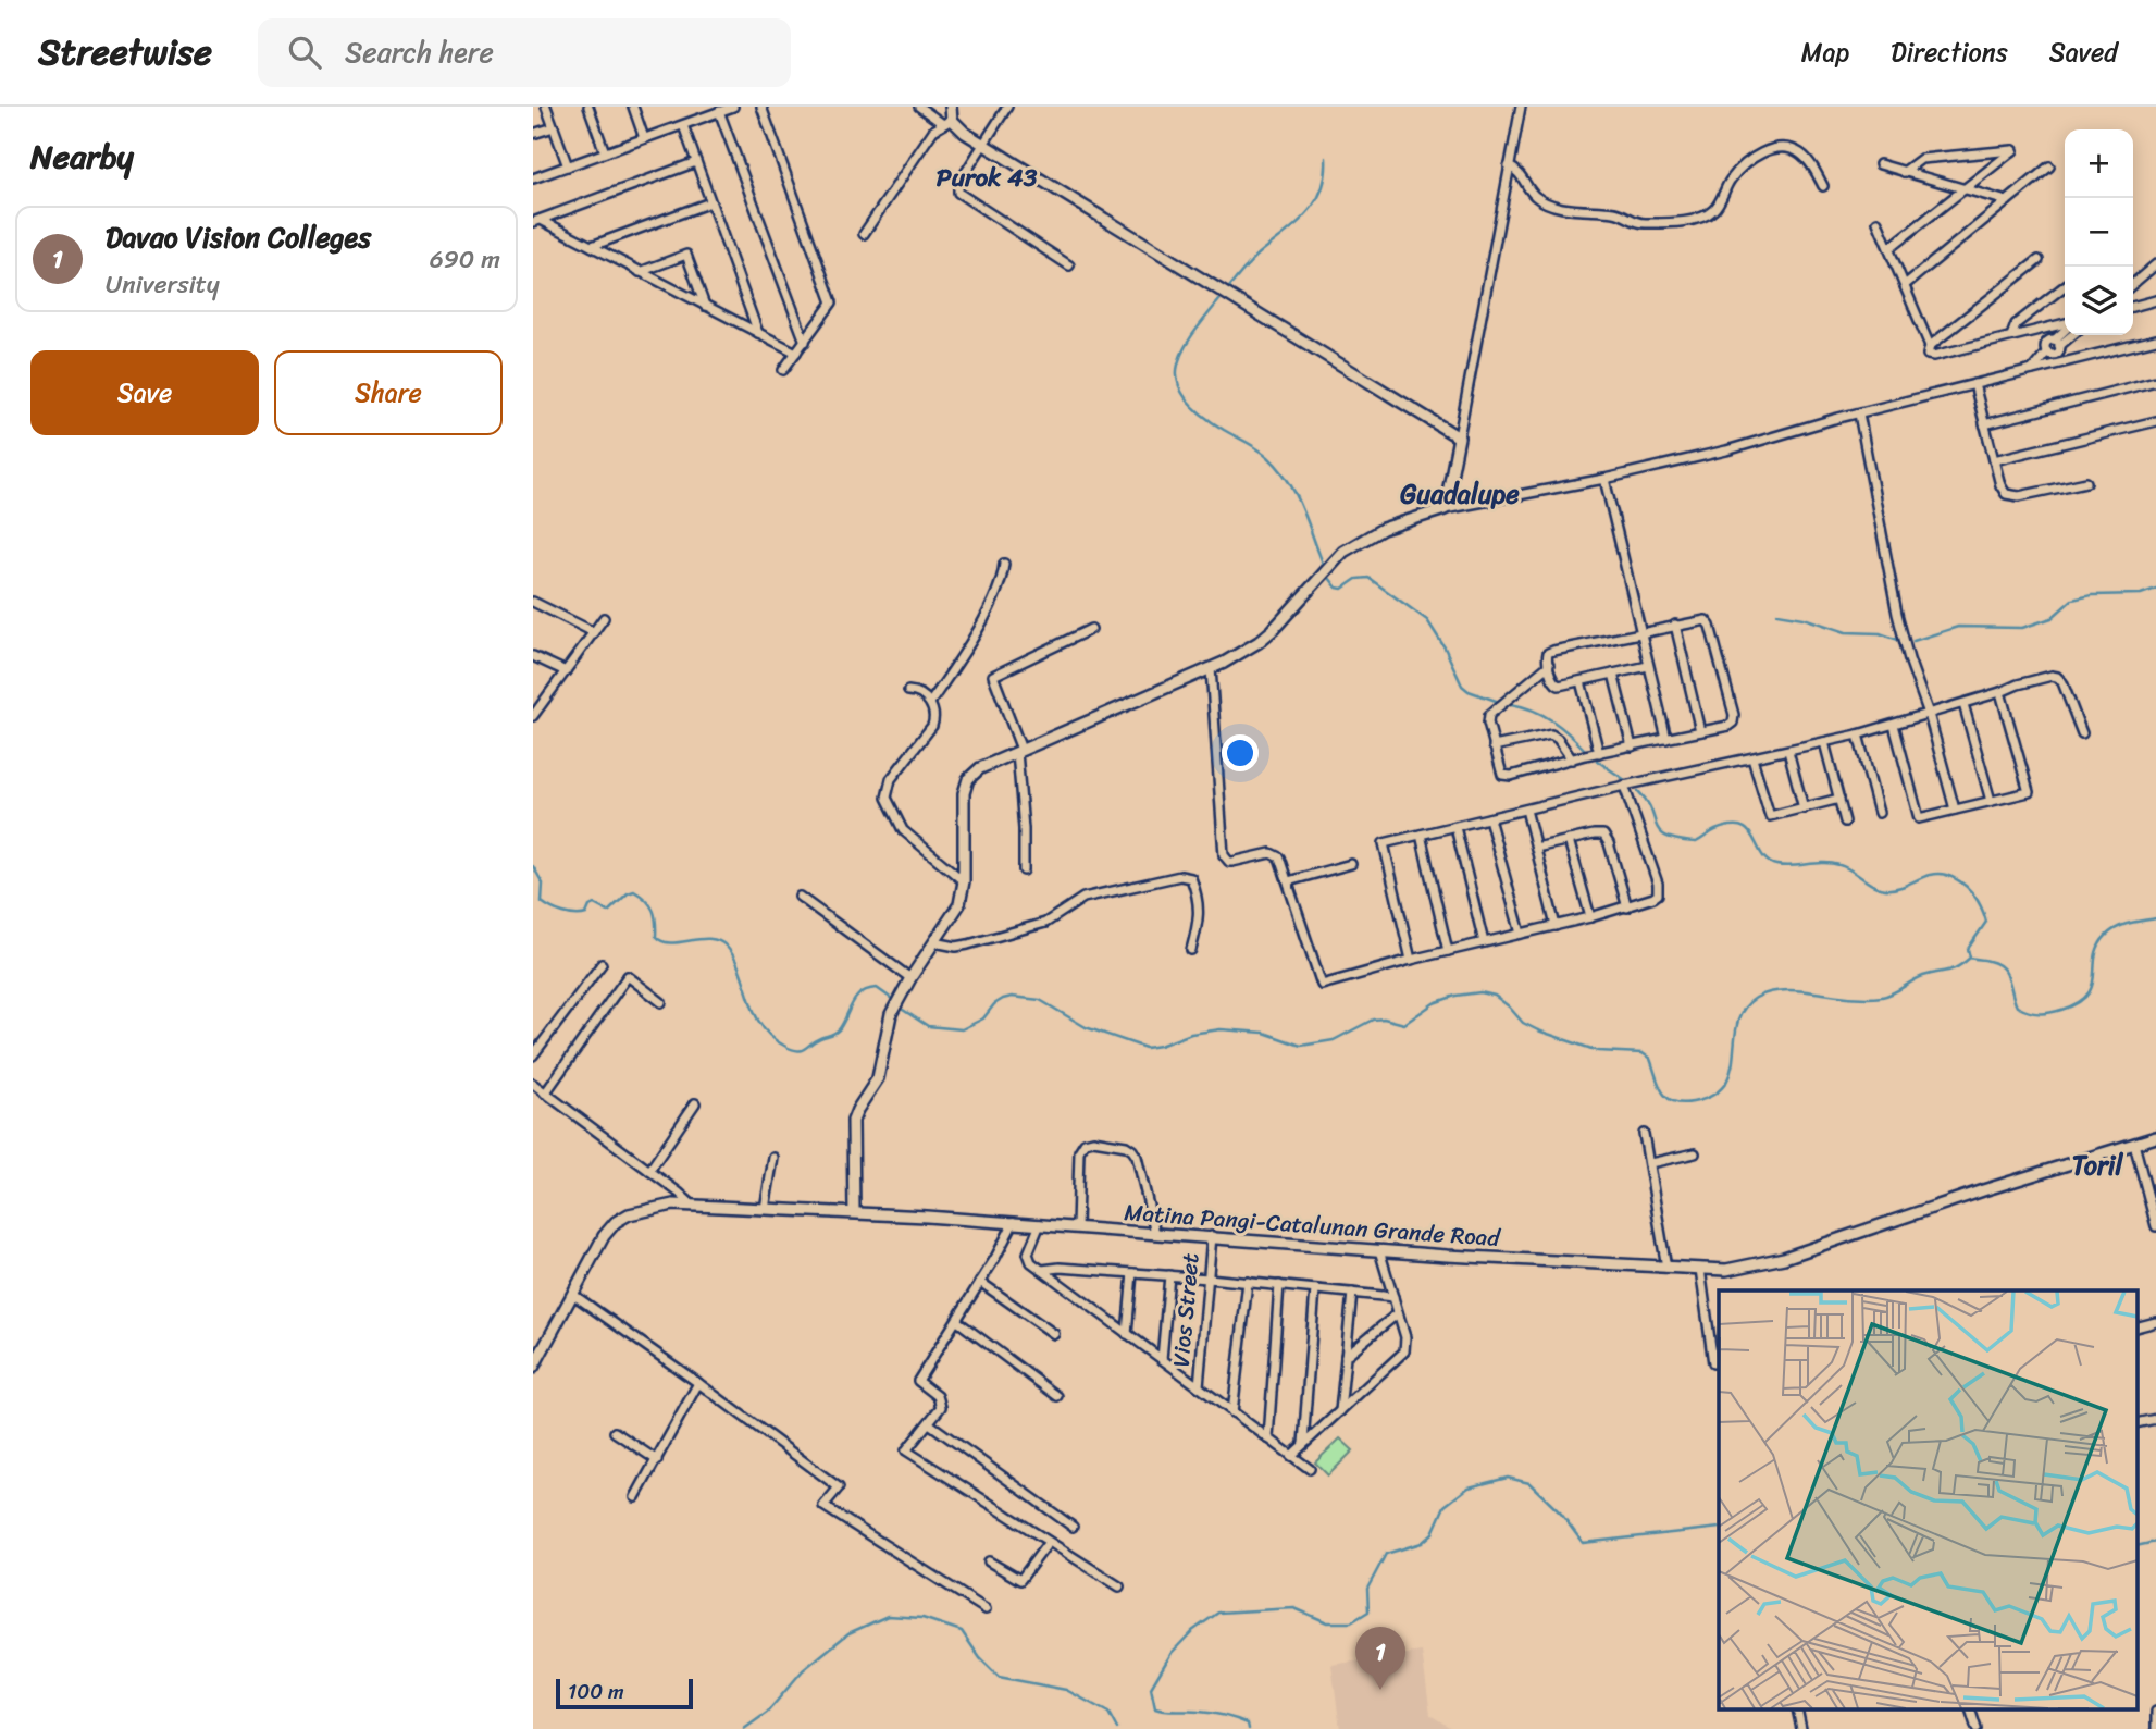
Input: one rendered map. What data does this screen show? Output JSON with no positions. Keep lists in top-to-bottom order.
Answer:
{
  "streets": {
    "street": ["Matina Pangi-Catalunan Grande Road", "Vios Street"]
  },
  "crossings": [
    ["Matina Pangi-Catalunan Grande Road", "Vios Street"]
  ],
  "districts": ["Purok 43", "Guadalupe", "Toril"],
  "scale_bar": "100 m",
  "page": {
    "header": "Streetwise",
    "search": "Search here",
    "nav": ["Map", "Directions", "Saved"],
    "heading": "Nearby",
    "map_buttons": ["+", "−"],
    "list": [
      {
        "mark": "1",
        "name": "Davao Vision Colleges",
        "note": "University",
        "value": "690 m"
      }
    ],
    "buttons": ["Save", "Share"],
    "pins": "1",
    "scale": "100 m"
  }
}
